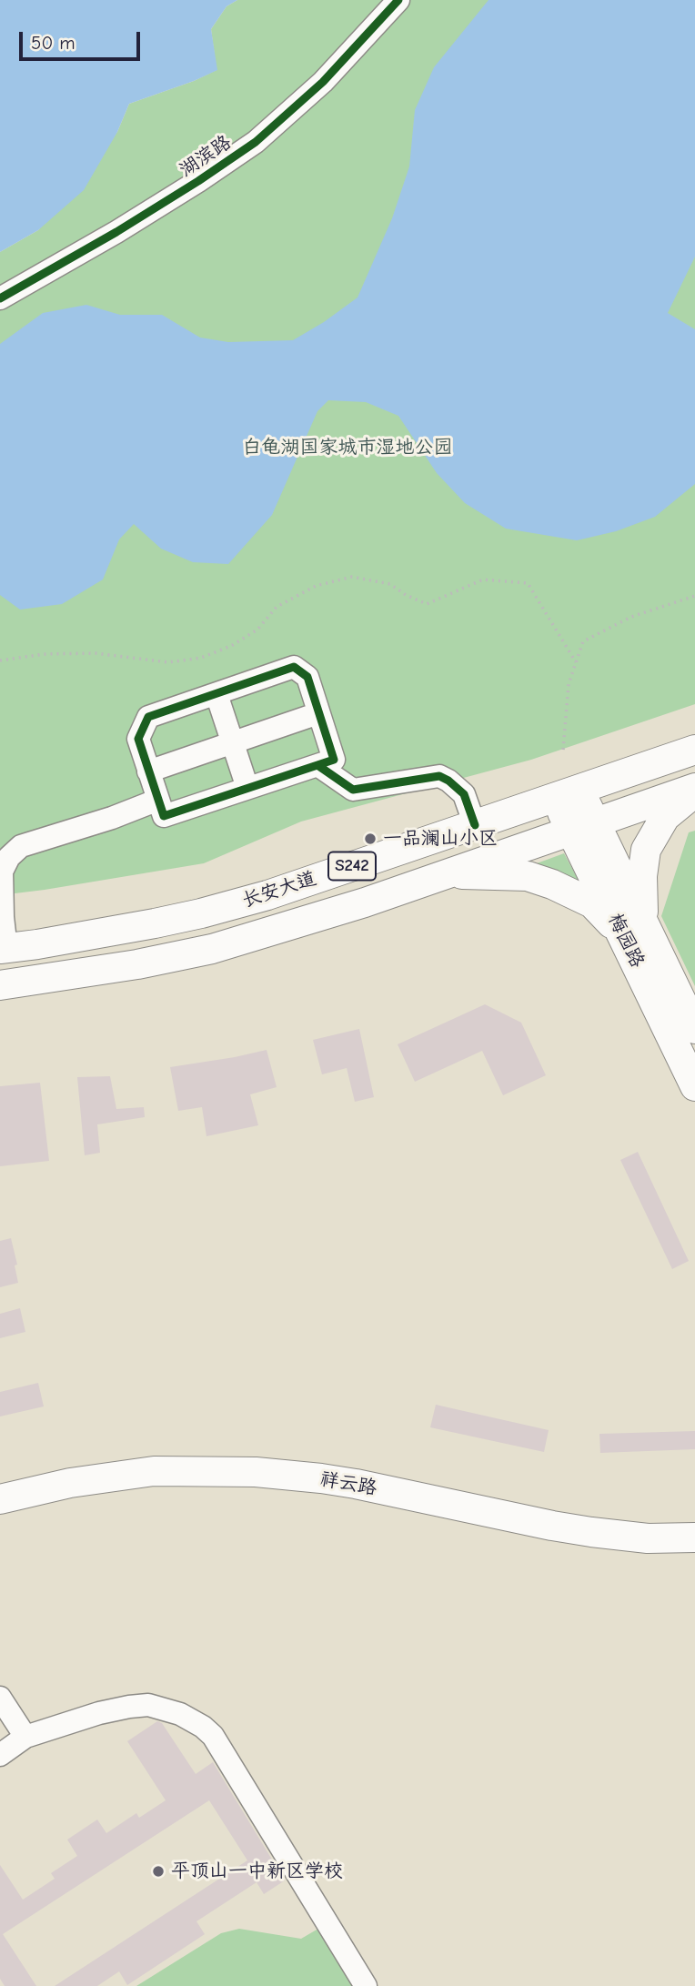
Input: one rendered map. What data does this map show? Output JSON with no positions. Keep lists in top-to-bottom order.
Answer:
{
  "streets": {
    "main road": [
      "S242",
      "长安大道",
      "梅园路",
      "祥云路"
    ],
    "street": ["湖滨路"]
  },
  "crossings": [
    ["长安大道", "梅园路"]
  ],
  "parks": ["白龟湖国家城市湿地公园"],
  "places": ["一品澜山小区", "平顶山一中新区学校"],
  "scale_bar": "50 m"
}
